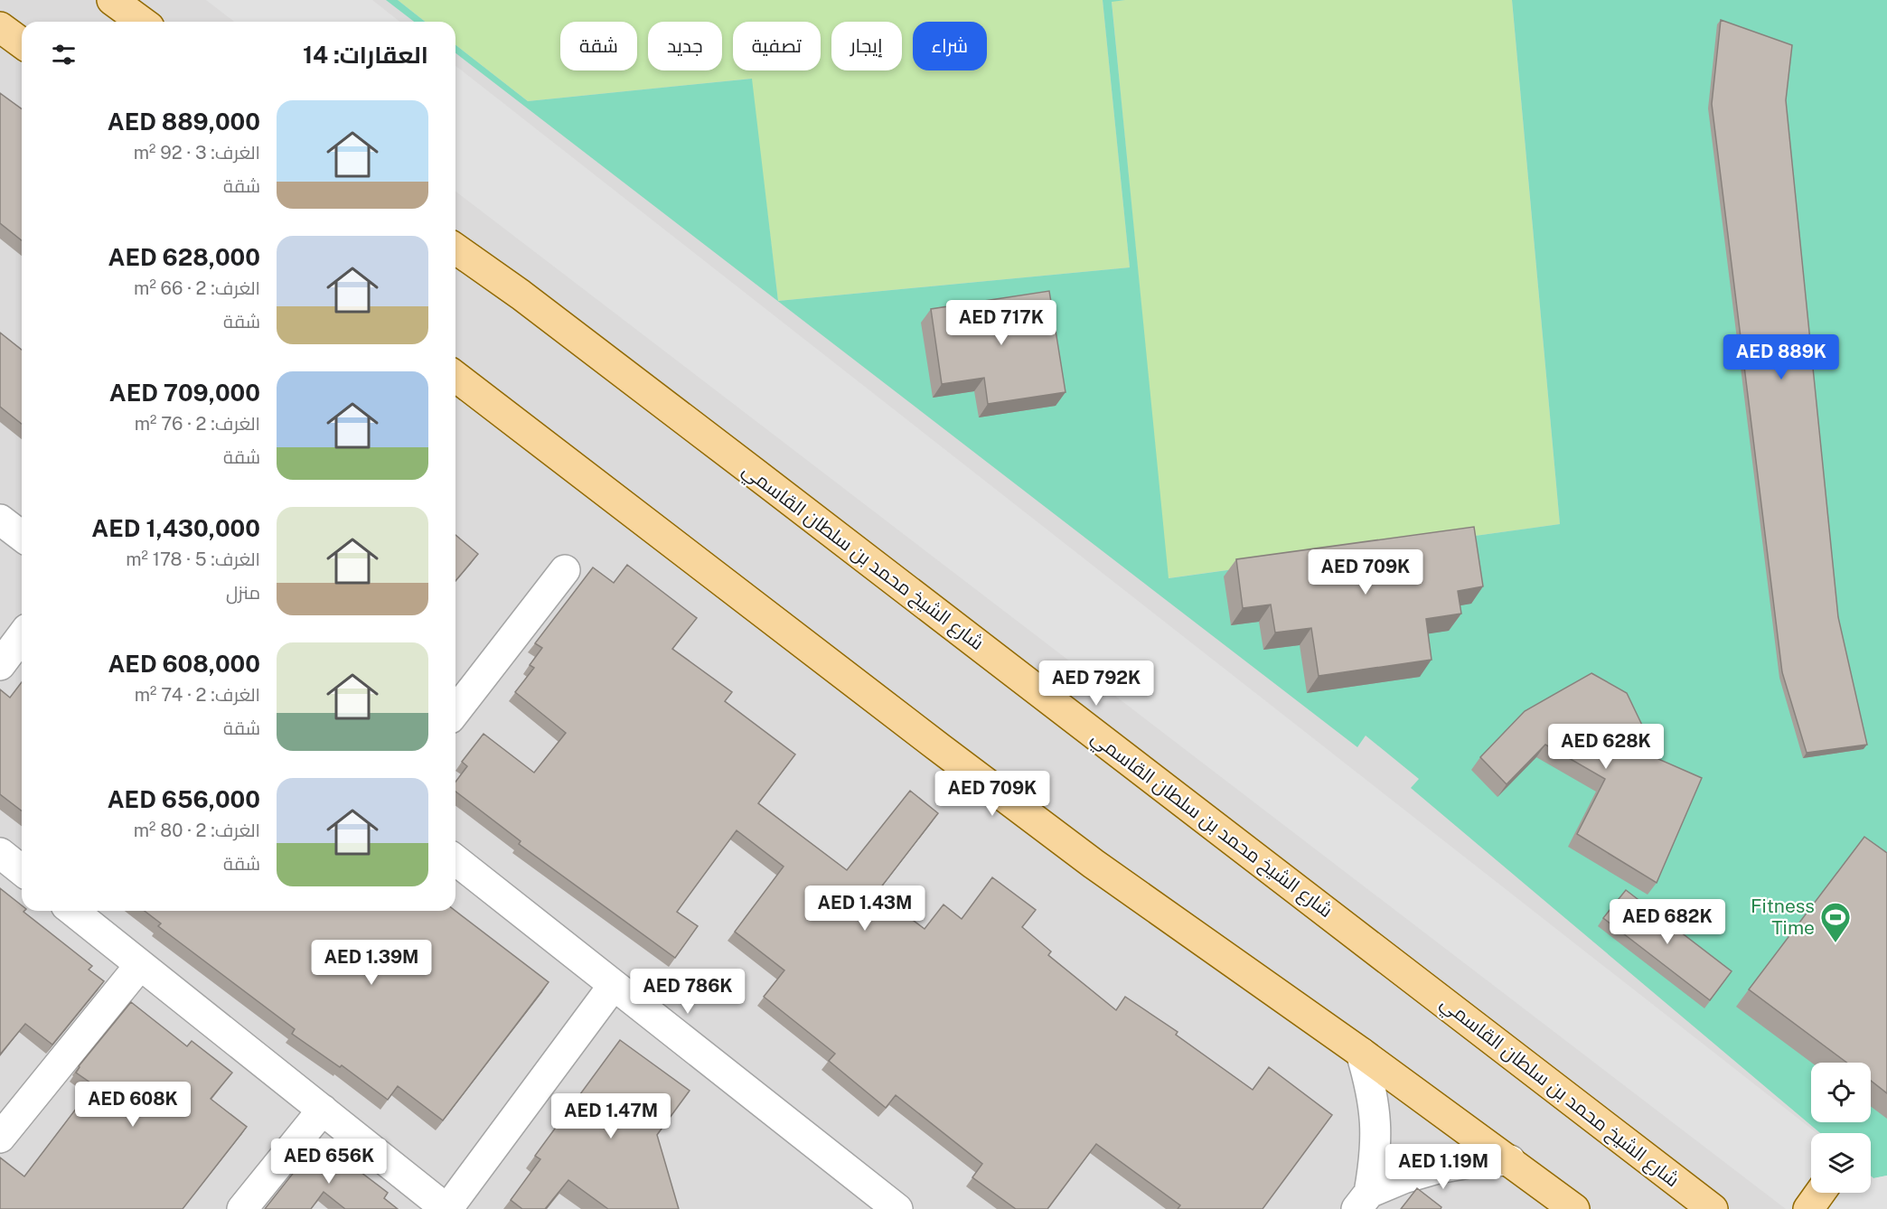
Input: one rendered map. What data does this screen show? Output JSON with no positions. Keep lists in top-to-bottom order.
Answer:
{
  "streets": {
    "main road": ["شارع الشيخ محمد بن سلطان القاسمي"]
  },
  "places": {
    "sports": ["Fitness Time"]
  },
  "page": {
    "chip": [
      "شراء",
      "إيجار",
      "تصفية",
      "جديد",
      "شقة"
    ],
    "heading": "العقارات: 14",
    "list": [
      {
        "name": "AED 889,000",
        "note": "الغرف: 3 · 92 m² · شقة"
      },
      {
        "name": "AED 628,000",
        "note": "الغرف: 2 · 66 m² · شقة"
      },
      {
        "name": "AED 709,000",
        "note": "الغرف: 2 · 76 m² · شقة"
      },
      {
        "name": "AED 1,430,000",
        "note": "الغرف: 5 · 178 m² · منزل"
      },
      {
        "name": "AED 608,000",
        "note": "الغرف: 2 · 74 m² · شقة"
      },
      {
        "name": "AED 656,000",
        "note": "الغرف: 2 · 80 m² · شقة"
      }
    ],
    "price": [
      "AED 717K",
      "AED 889K",
      "AED 709K",
      "AED 792K",
      "AED 628K",
      "AED 709K",
      "AED 1.43M",
      "AED 682K",
      "AED 1.39M",
      "AED 786K",
      "AED 608K",
      "AED 1.47M",
      "AED 656K",
      "AED 1.19M"
    ]
  }
}
